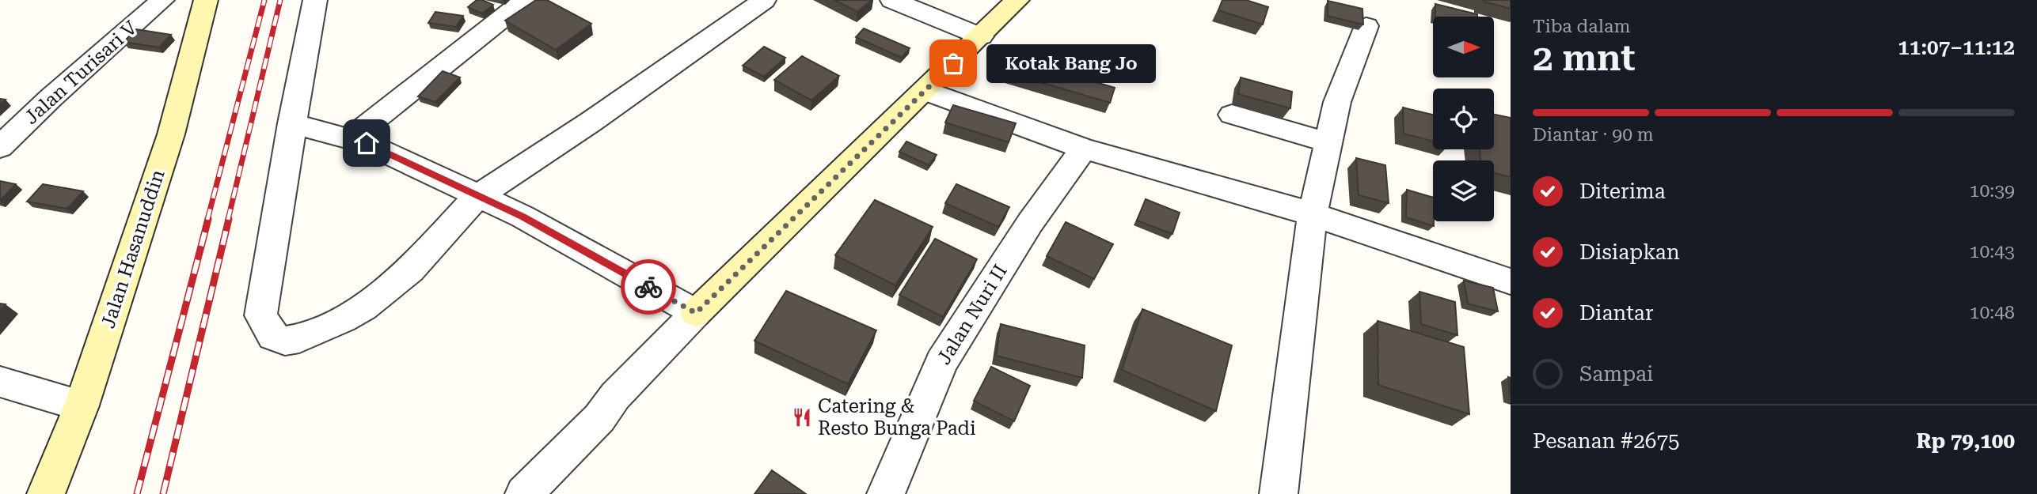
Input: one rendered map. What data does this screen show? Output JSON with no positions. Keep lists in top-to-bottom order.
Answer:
{
  "streets": {
    "main road": ["Jalan Hasanuddin"],
    "street": ["Jalan Turisari V", "Jalan Nuri II"]
  },
  "places": {
    "other": ["Kotak Bang Jo"],
    "restaurant": ["Catering & Resto Bunga Padi"]
  },
  "north": "right",
  "page": {
    "heading": ["2 mnt", "Tiba dalam", "11:07–11:12"],
    "panel": ["Pesanan #2675", "Rp 79,100"],
    "bubble": "Kotak Bang Jo",
    "bar": "Diantar · 90 m",
    "list": [
      ["Diterima", "10:39"],
      ["Disiapkan", "10:43"],
      ["Diantar", "10:48"],
      "Sampai"
    ]
  }
}
